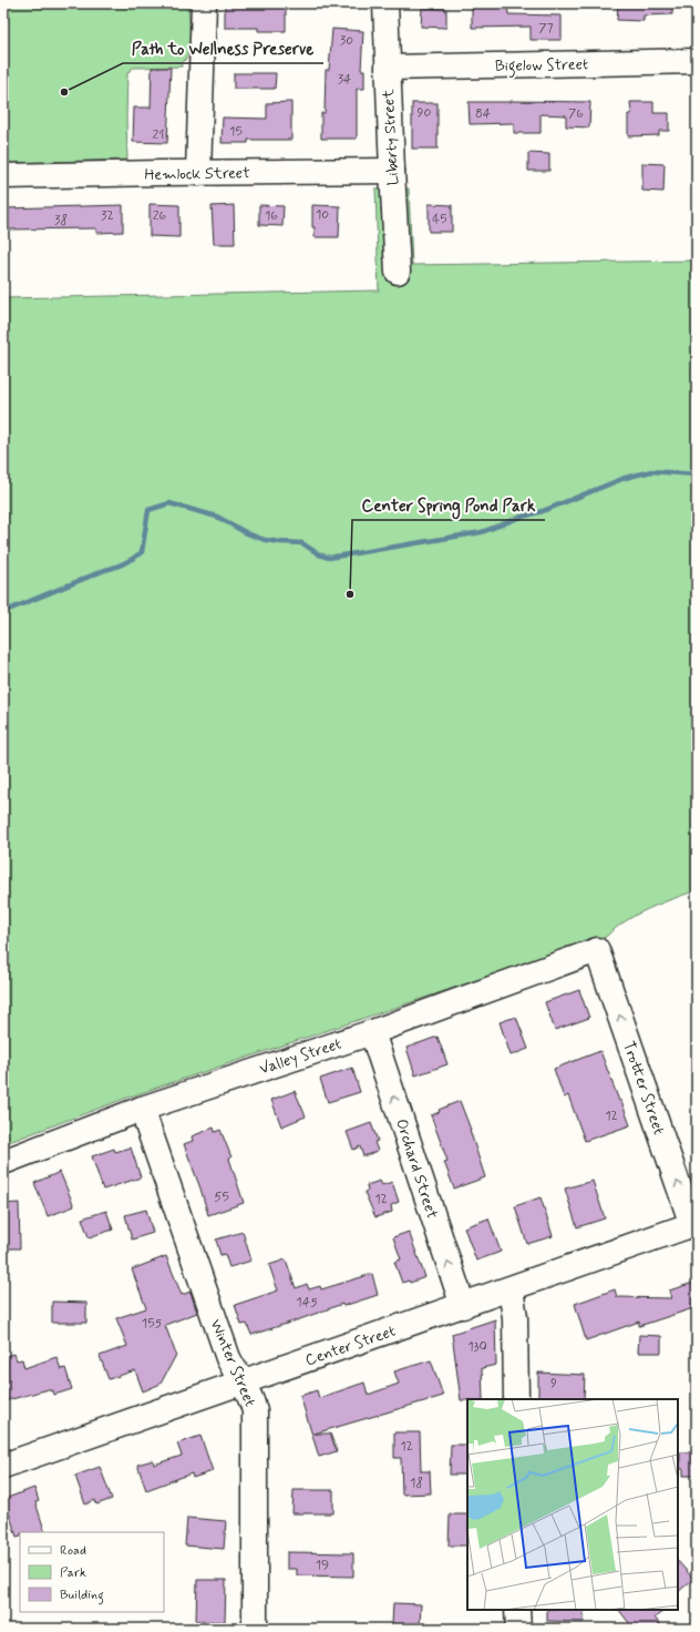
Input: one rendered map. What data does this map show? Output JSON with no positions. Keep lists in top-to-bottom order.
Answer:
{
  "streets": {
    "street": [
      "Bigelow Street",
      "Liberty Street",
      "Hemlock Street",
      "Valley Street",
      "Trotter Street",
      "Orchard Street",
      "Center Street",
      "Winter Street"
    ]
  },
  "crossings": [
    ["Bigelow Street", "Liberty Street"],
    ["Liberty Street", "Hemlock Street"],
    ["Valley Street", "Trotter Street"],
    ["Valley Street", "Orchard Street"],
    ["Valley Street", "Winter Street"],
    ["Trotter Street", "Center Street"],
    ["Orchard Street", "Center Street"],
    ["Center Street", "Winter Street"]
  ],
  "one_way": ["Trotter Street", "Orchard Street"],
  "places": ["Path to Wellness Preserve", "Center Spring Pond Park"],
  "house_numbers": [
    "77",
    "30",
    "34",
    "90",
    "84",
    "76",
    "15",
    "21",
    "10",
    "32",
    "26",
    "16",
    "45",
    "38",
    "12",
    "55",
    "12",
    "145",
    "155",
    "130",
    "9",
    "12",
    "18",
    "19"
  ],
  "legend": ["Road", "Park", "Building"]
}
